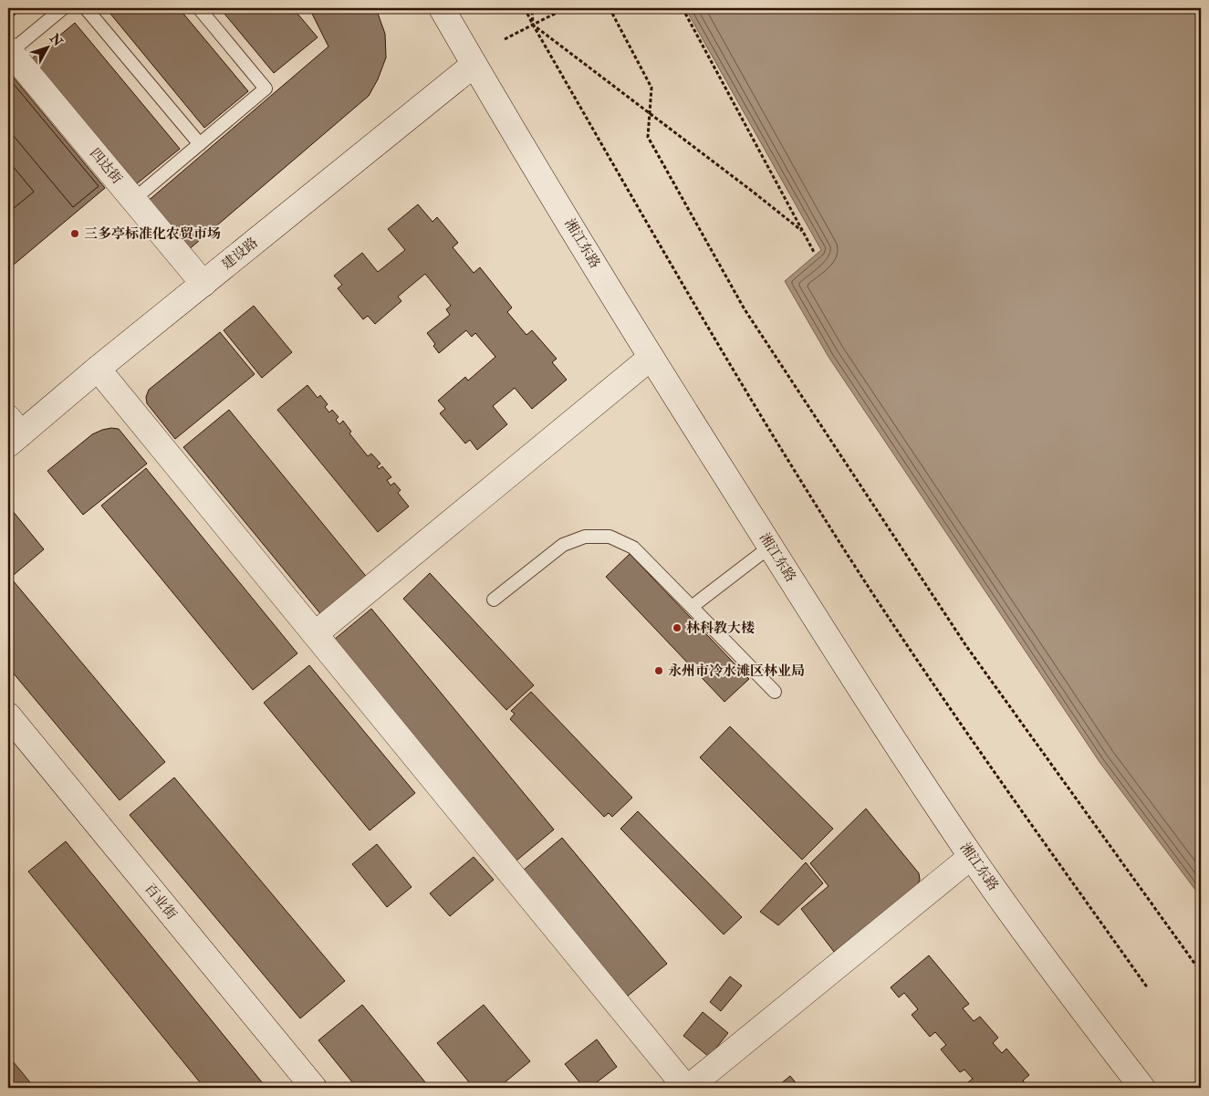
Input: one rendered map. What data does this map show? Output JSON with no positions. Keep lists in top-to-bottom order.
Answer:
{
  "streets": {
    "street": [
      "四达街",
      "湘江东路",
      "建设路",
      "百业街"
    ]
  },
  "crossings": [
    ["四达街", "建设路"],
    ["湘江东路", "建设路"]
  ],
  "places": ["三多亭标准化农贸市场", "林科教大楼", "永州市冷水滩区林业局"],
  "north": "top right"
}
